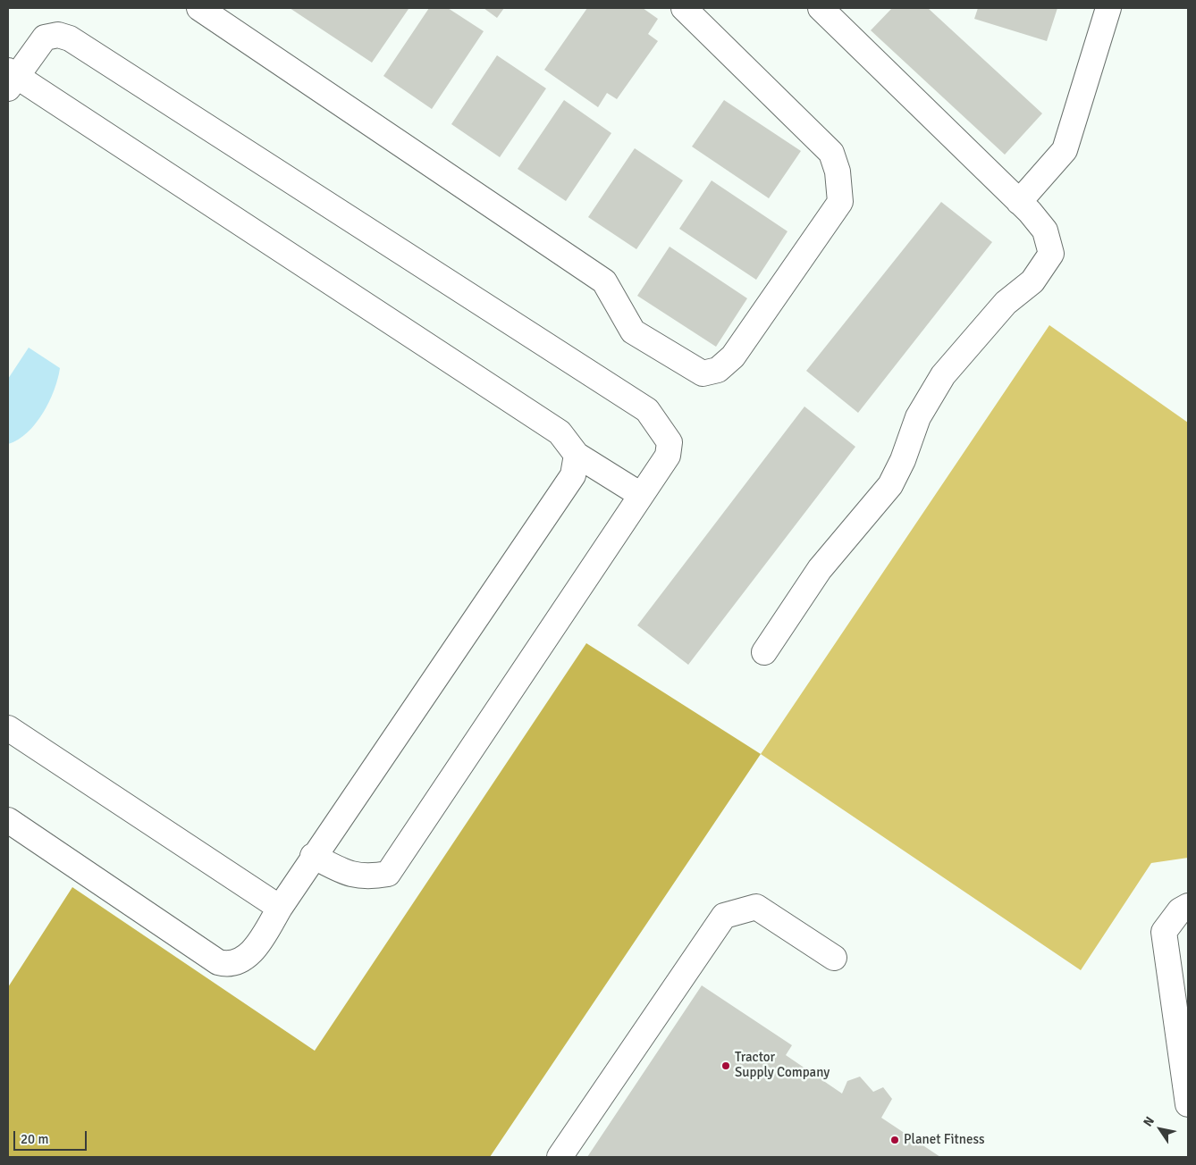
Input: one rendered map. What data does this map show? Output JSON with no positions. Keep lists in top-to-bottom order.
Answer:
{
  "places": ["Tractor Supply Company", "Planet Fitness"],
  "scale_bar": "20 m",
  "north": "top left"
}
